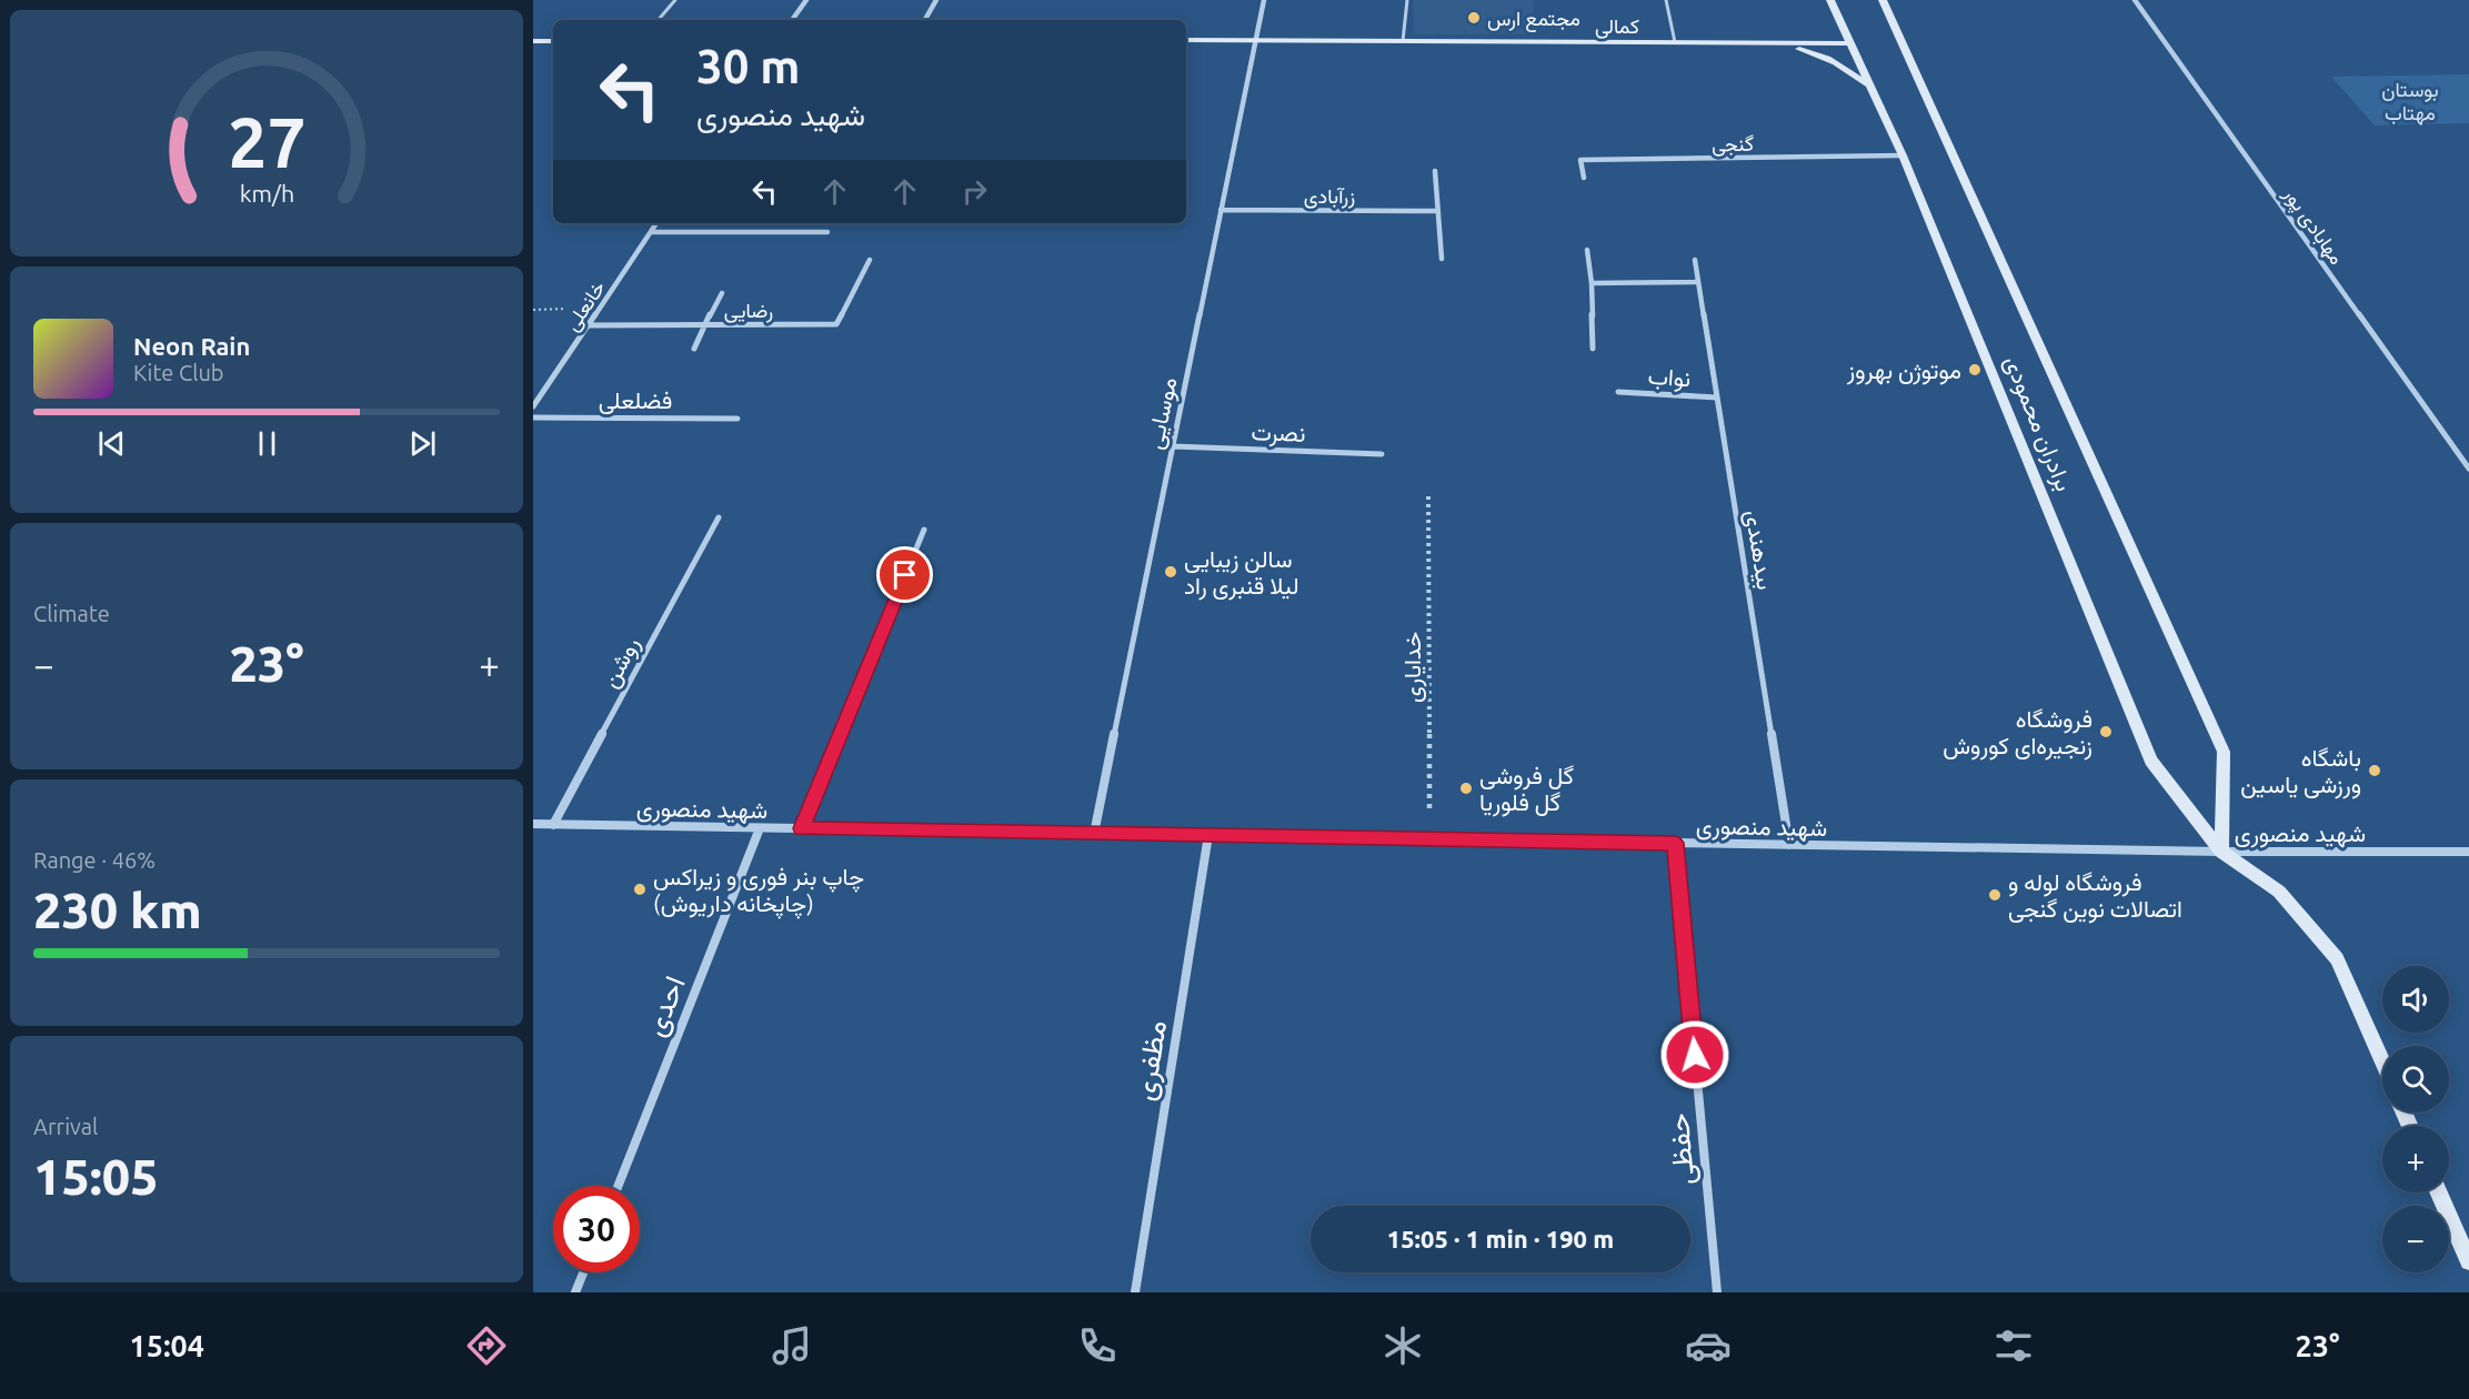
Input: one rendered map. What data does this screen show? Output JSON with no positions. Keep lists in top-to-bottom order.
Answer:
{
  "streets": {
    "main road": ["کمالی", "برادران محمودی"],
    "street": [
      "گنجی",
      "زرآبادی",
      "مهابادی پور",
      "خانعلی",
      "رضایی",
      "نواب",
      "فضلعلی",
      "موسایی",
      "نصرت",
      "بیدهندی",
      "روشن",
      "شهید منصوری",
      "احدی",
      "مظفری",
      "حفظی"
    ],
    "path": ["خدایاری"]
  },
  "crossings": [
    ["کمالی", "موسایی"],
    ["کمالی", "برادران محمودی"],
    ["گنجی", "برادران محمودی"],
    ["زرآبادی", "موسایی"],
    ["خانعلی", "رضایی"],
    ["نواب", "بیدهندی"],
    ["موسایی", "نصرت"],
    ["موسایی", "شهید منصوری"],
    ["برادران محمودی", "شهید منصوری"],
    ["بیدهندی", "شهید منصوری"],
    ["روشن", "شهید منصوری"],
    ["خدایاری", "شهید منصوری"],
    ["شهید منصوری", "احدی"],
    ["شهید منصوری", "مظفری"],
    ["شهید منصوری", "حفظی"]
  ],
  "parks": ["بوستان مهتاب"],
  "places": [
    "مجتمع ارس",
    "موتوژن بهروز",
    "سالن زیبایی لیلا قنبری راد",
    "فروشگاه زنجیره‌ای کوروش",
    "باشگاه ورزشی یاسین",
    "گل فروشی گل فلوریا",
    "چاپ بنر فوری و زیراکس (چاپخانه داریوش)",
    "فروشگاه لوله و اتصالات نوین گنجی"
  ],
  "page": {
    "turn": ["30 m", "شهید منصوری"],
    "song": ["Neon Rain", "Kite Club"],
    "tile": [
      "Climate",
      ["Range · 46%", "230 km"],
      ["Arrival", "15:05"]
    ],
    "heat": ["−", "23°", "+"],
    "map_buttons": ["+", "−"],
    "limit": "30",
    "trip": "15:05 · 1 min · 190 m",
    "tabs": ["15:04", "23°"],
    "gauge": ["27", "km/h"]
  }
}
